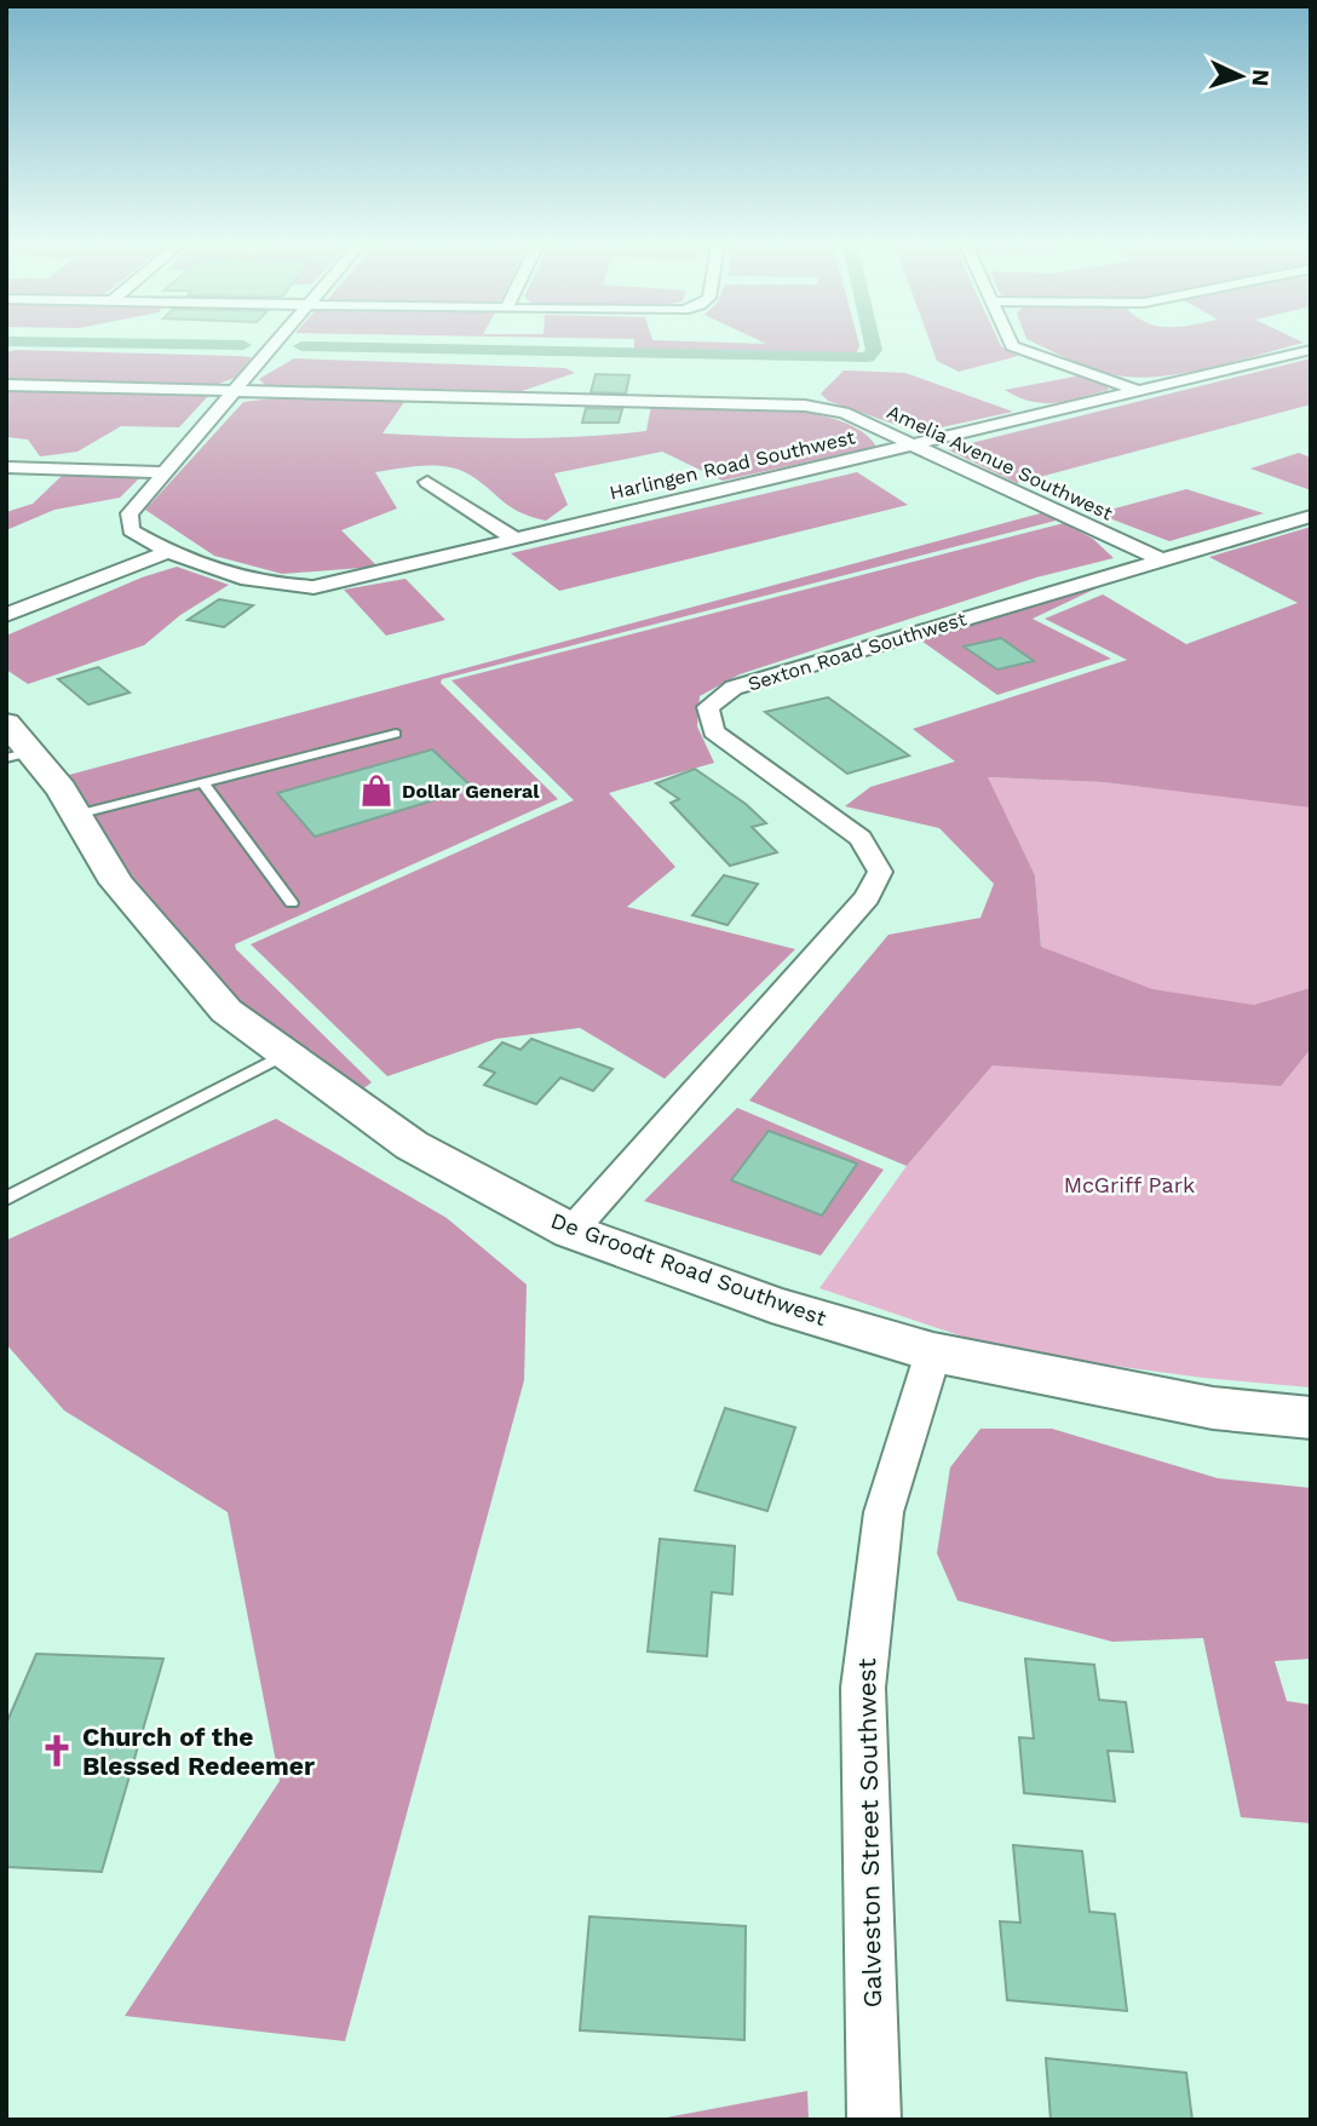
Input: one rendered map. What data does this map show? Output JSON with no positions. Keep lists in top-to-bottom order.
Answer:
{
  "streets": {
    "street": [
      "Amelia Avenue Southwest",
      "Harlingen Road Southwest",
      "Sexton Road Southwest",
      "De Groodt Road Southwest",
      "Galveston Street Southwest"
    ]
  },
  "crossings": [
    ["Amelia Avenue Southwest", "Harlingen Road Southwest"],
    ["Amelia Avenue Southwest", "Sexton Road Southwest"],
    ["Sexton Road Southwest", "De Groodt Road Southwest"],
    ["De Groodt Road Southwest", "Galveston Street Southwest"]
  ],
  "parks": ["McGriff Park"],
  "places": {
    "shop": ["Dollar General"],
    "church": ["Church of the Blessed Redeemer"]
  },
  "north": "right"
}
